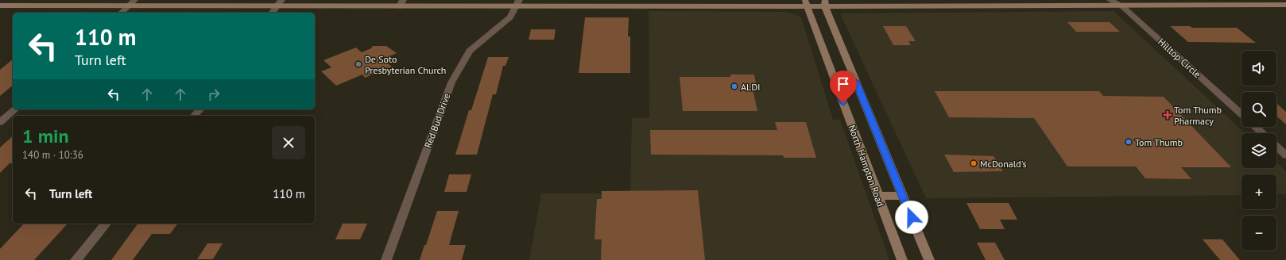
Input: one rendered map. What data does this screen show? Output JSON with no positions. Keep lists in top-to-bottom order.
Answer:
{
  "streets": {
    "main road": ["North Hampton Road"],
    "street": ["Hilltop Circle", "Red Bud Drive"]
  },
  "places": {
    "other": [
      "De Soto Presbyterian Church",
      "ALDI",
      "Tom Thumb",
      "McDonald's"
    ],
    "health": ["Tom Thumb Pharmacy"]
  },
  "page": {
    "turn": ["110 m", "Turn left"],
    "map_buttons": ["+", "−"],
    "heading": ["1 min", "140 m · 10:36"],
    "list": [
      {
        "name": "Turn left",
        "value": "110 m"
      }
    ]
  }
}
